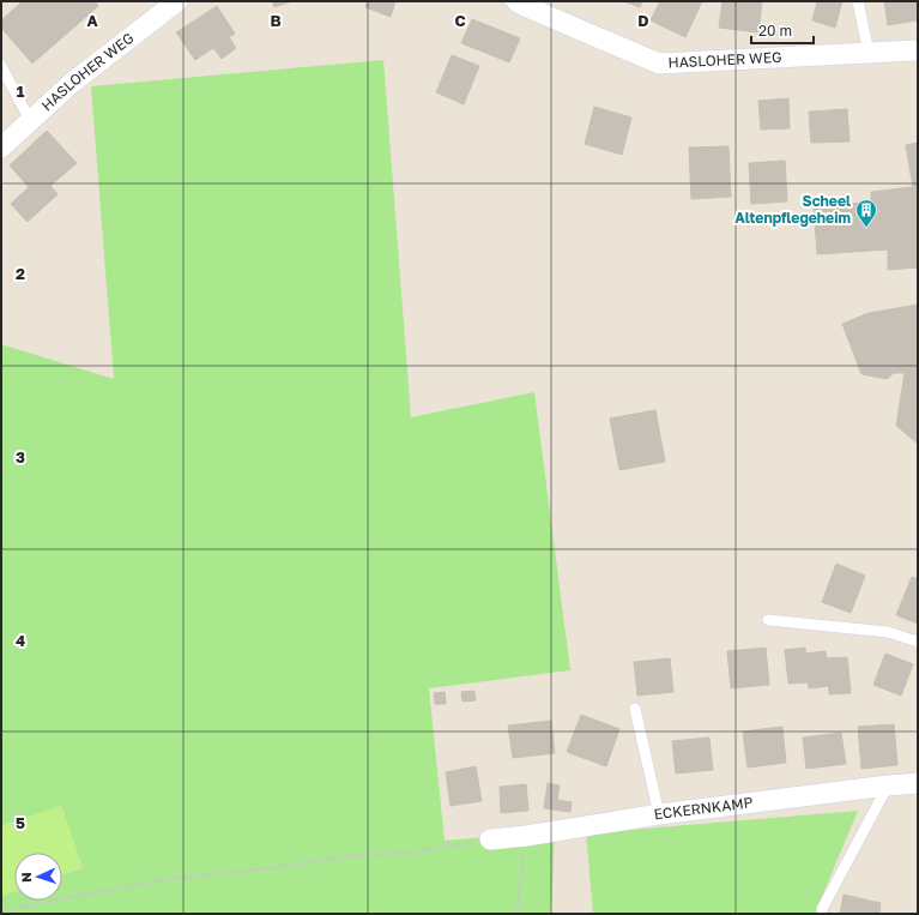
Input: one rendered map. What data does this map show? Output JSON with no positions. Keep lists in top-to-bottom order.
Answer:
{
  "streets": {
    "street": ["HASLOHER WEG", "ECKERNKAMP"]
  },
  "places": {
    "building": ["Scheel Altenpflegeheim"]
  },
  "scale_bar": "20 m",
  "north": "left",
  "grid": {
    "columns": [
      "A",
      "B",
      "C",
      "D"
    ],
    "rows": [
      "1",
      "2",
      "3",
      "4",
      "5"
    ]
  }
}
